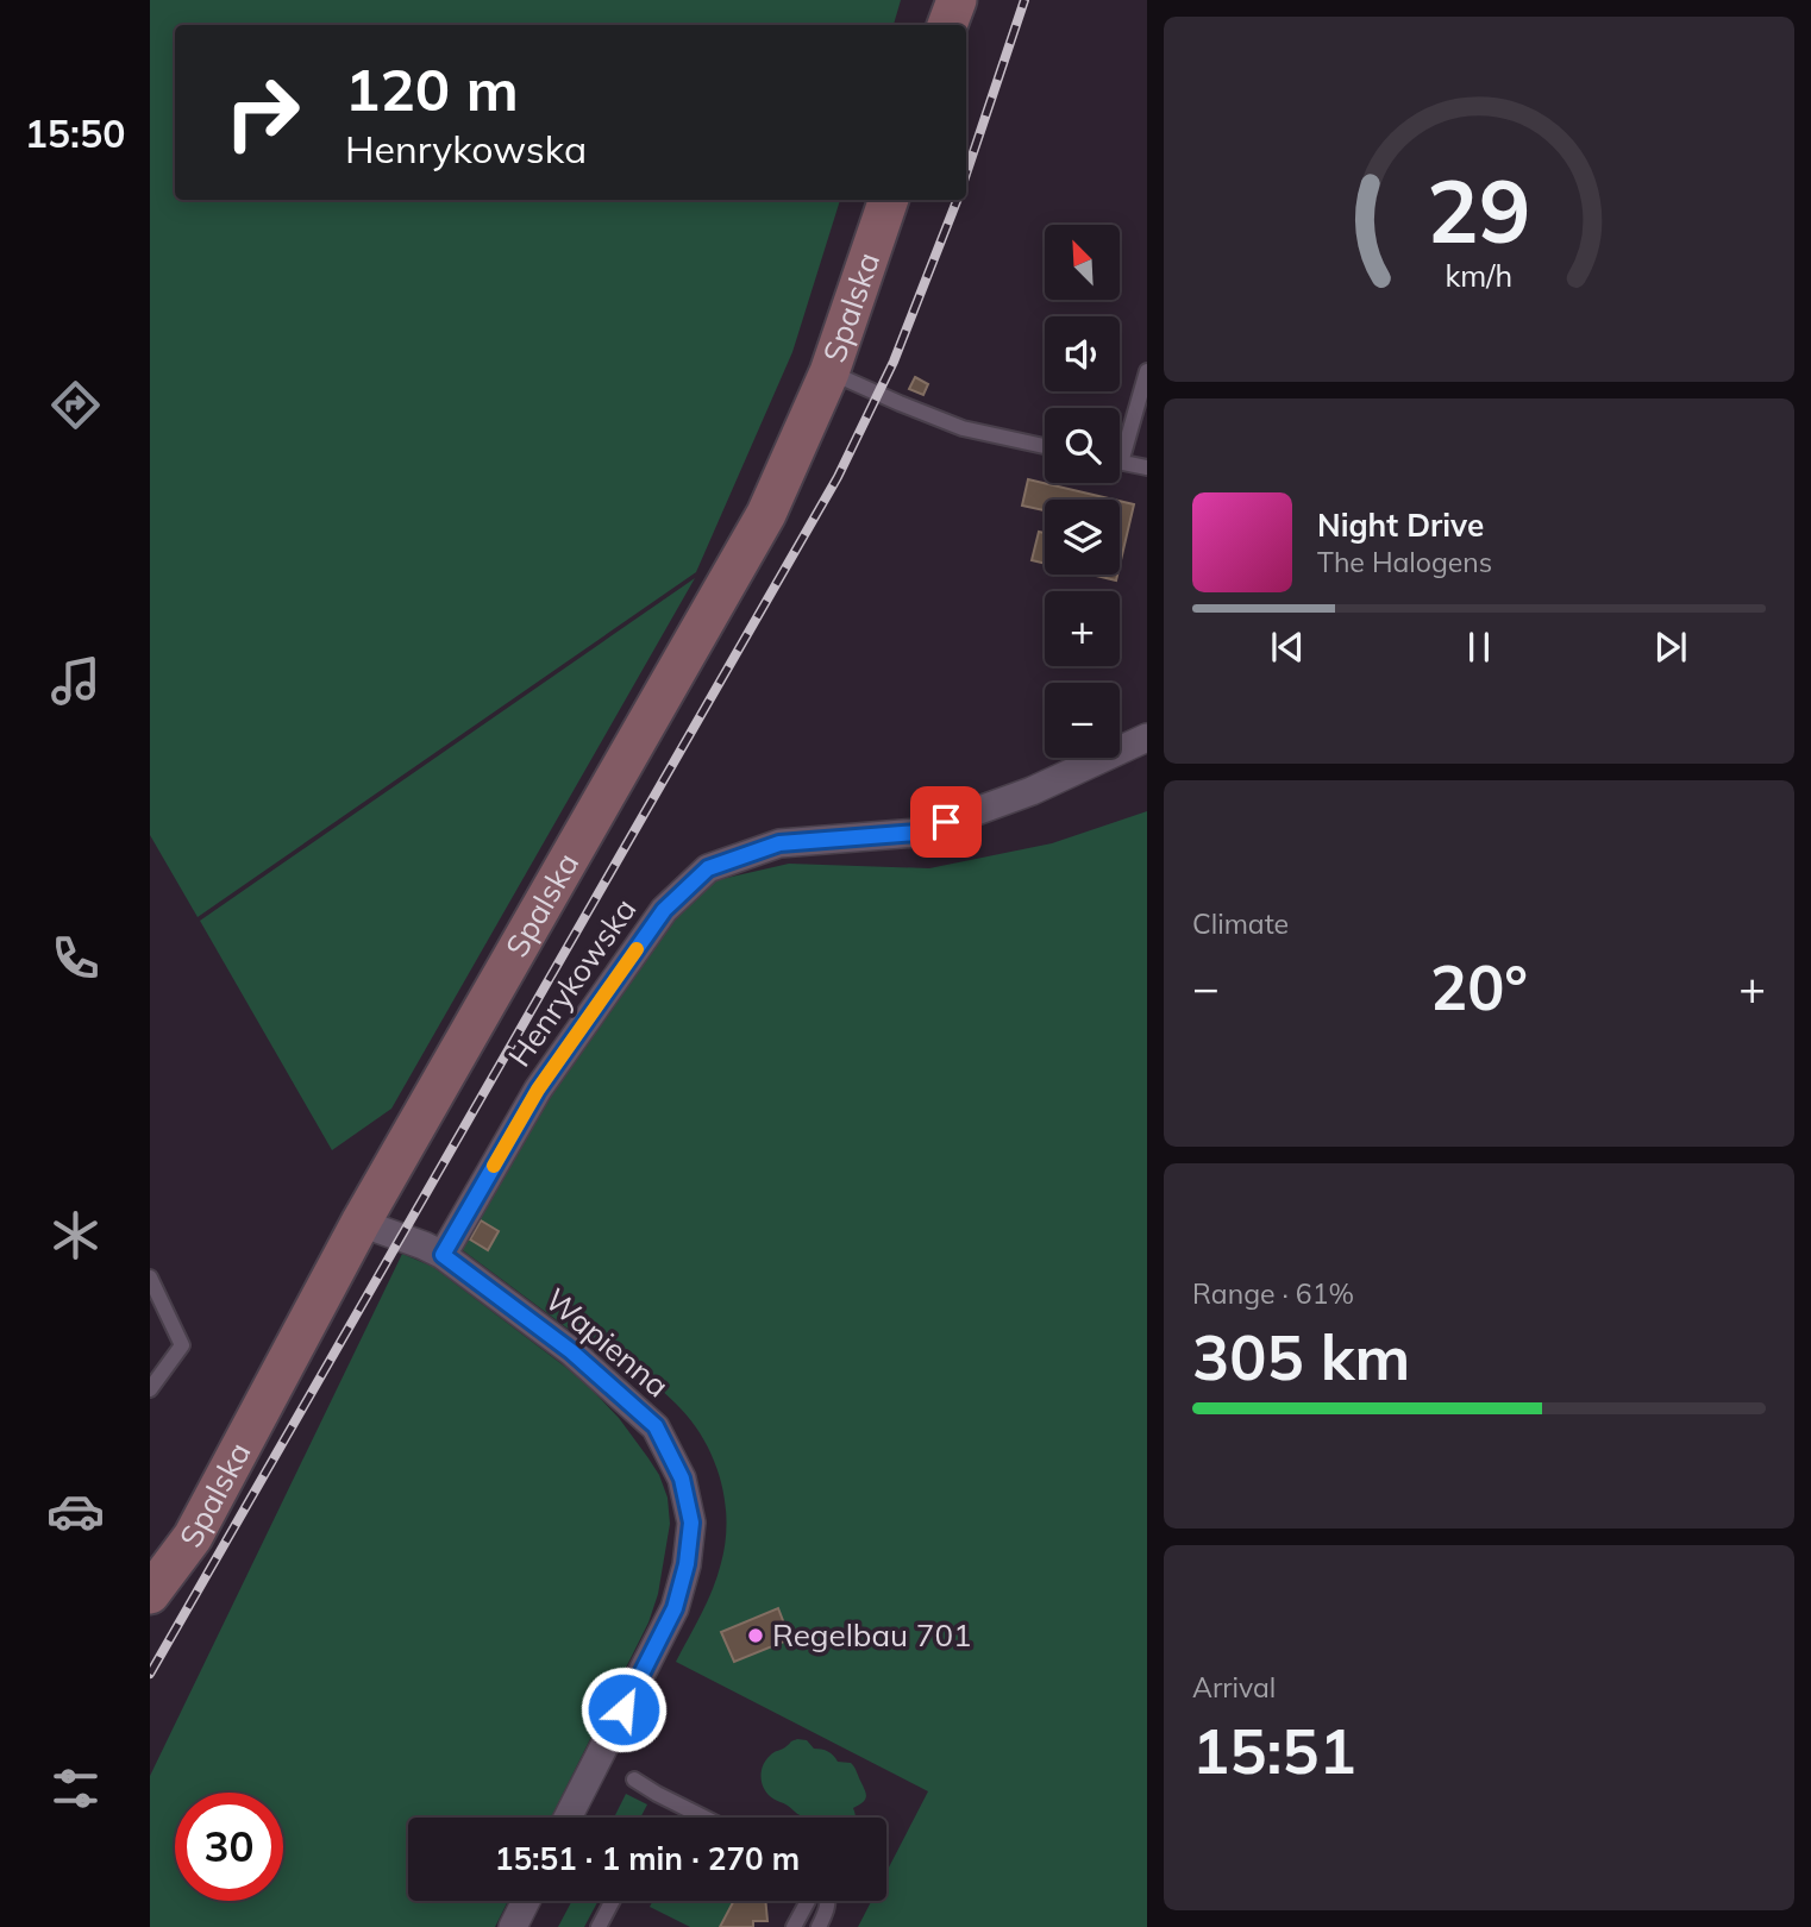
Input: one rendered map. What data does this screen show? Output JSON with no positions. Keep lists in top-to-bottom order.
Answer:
{
  "streets": {
    "street": ["Spalska", "Henrykowska", "Wapienna"]
  },
  "crossings": [
    ["Henrykowska", "Wapienna"]
  ],
  "places": ["Regelbau 701"],
  "north": "top left",
  "page": {
    "tabs": "15:50",
    "turn": ["120 m", "Henrykowska"],
    "map_buttons": ["+", "−"],
    "song": ["Night Drive", "The Halogens"],
    "tile": [
      "Climate",
      ["Range · 61%", "305 km"],
      ["Arrival", "15:51"]
    ],
    "heat": ["−", "20°", "+"],
    "limit": "30",
    "trip": "15:51 · 1 min · 270 m",
    "gauge": ["29", "km/h"]
  }
}
